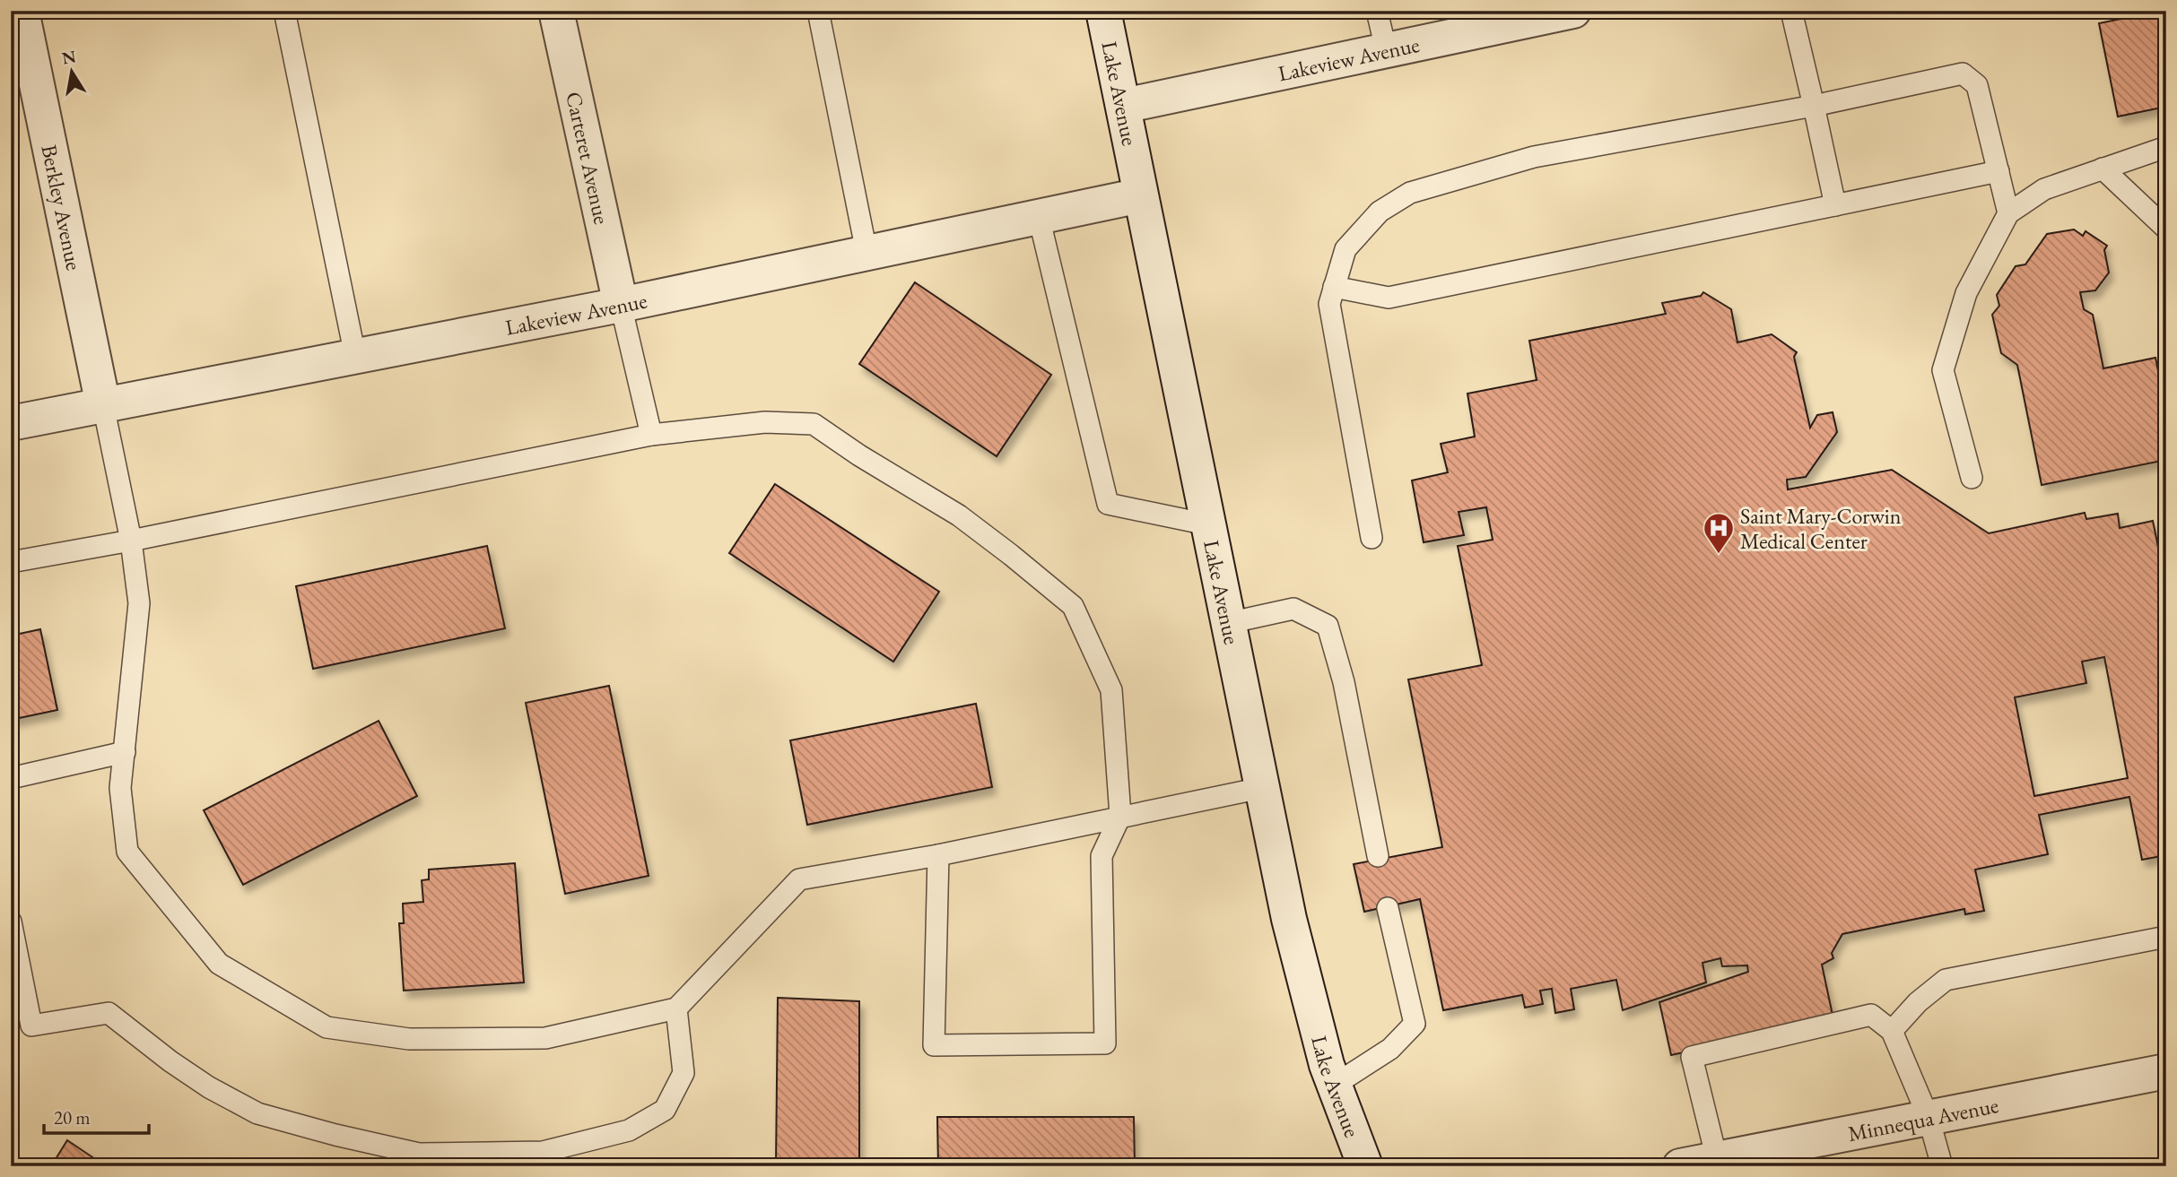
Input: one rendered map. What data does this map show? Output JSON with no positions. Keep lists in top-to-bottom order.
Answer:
{
  "streets": {
    "street": [
      "Lakeview Avenue",
      "Lake Avenue",
      "Carteret Avenue",
      "Berkley Avenue",
      "Minnequa Avenue"
    ]
  },
  "crossings": [
    ["Lakeview Avenue", "Lake Avenue"],
    ["Lakeview Avenue", "Carteret Avenue"],
    ["Lakeview Avenue", "Berkley Avenue"]
  ],
  "places": {
    "hospital": ["Saint Mary-Corwin Medical Center"]
  },
  "scale_bar": "20 m",
  "north": "top"
}
